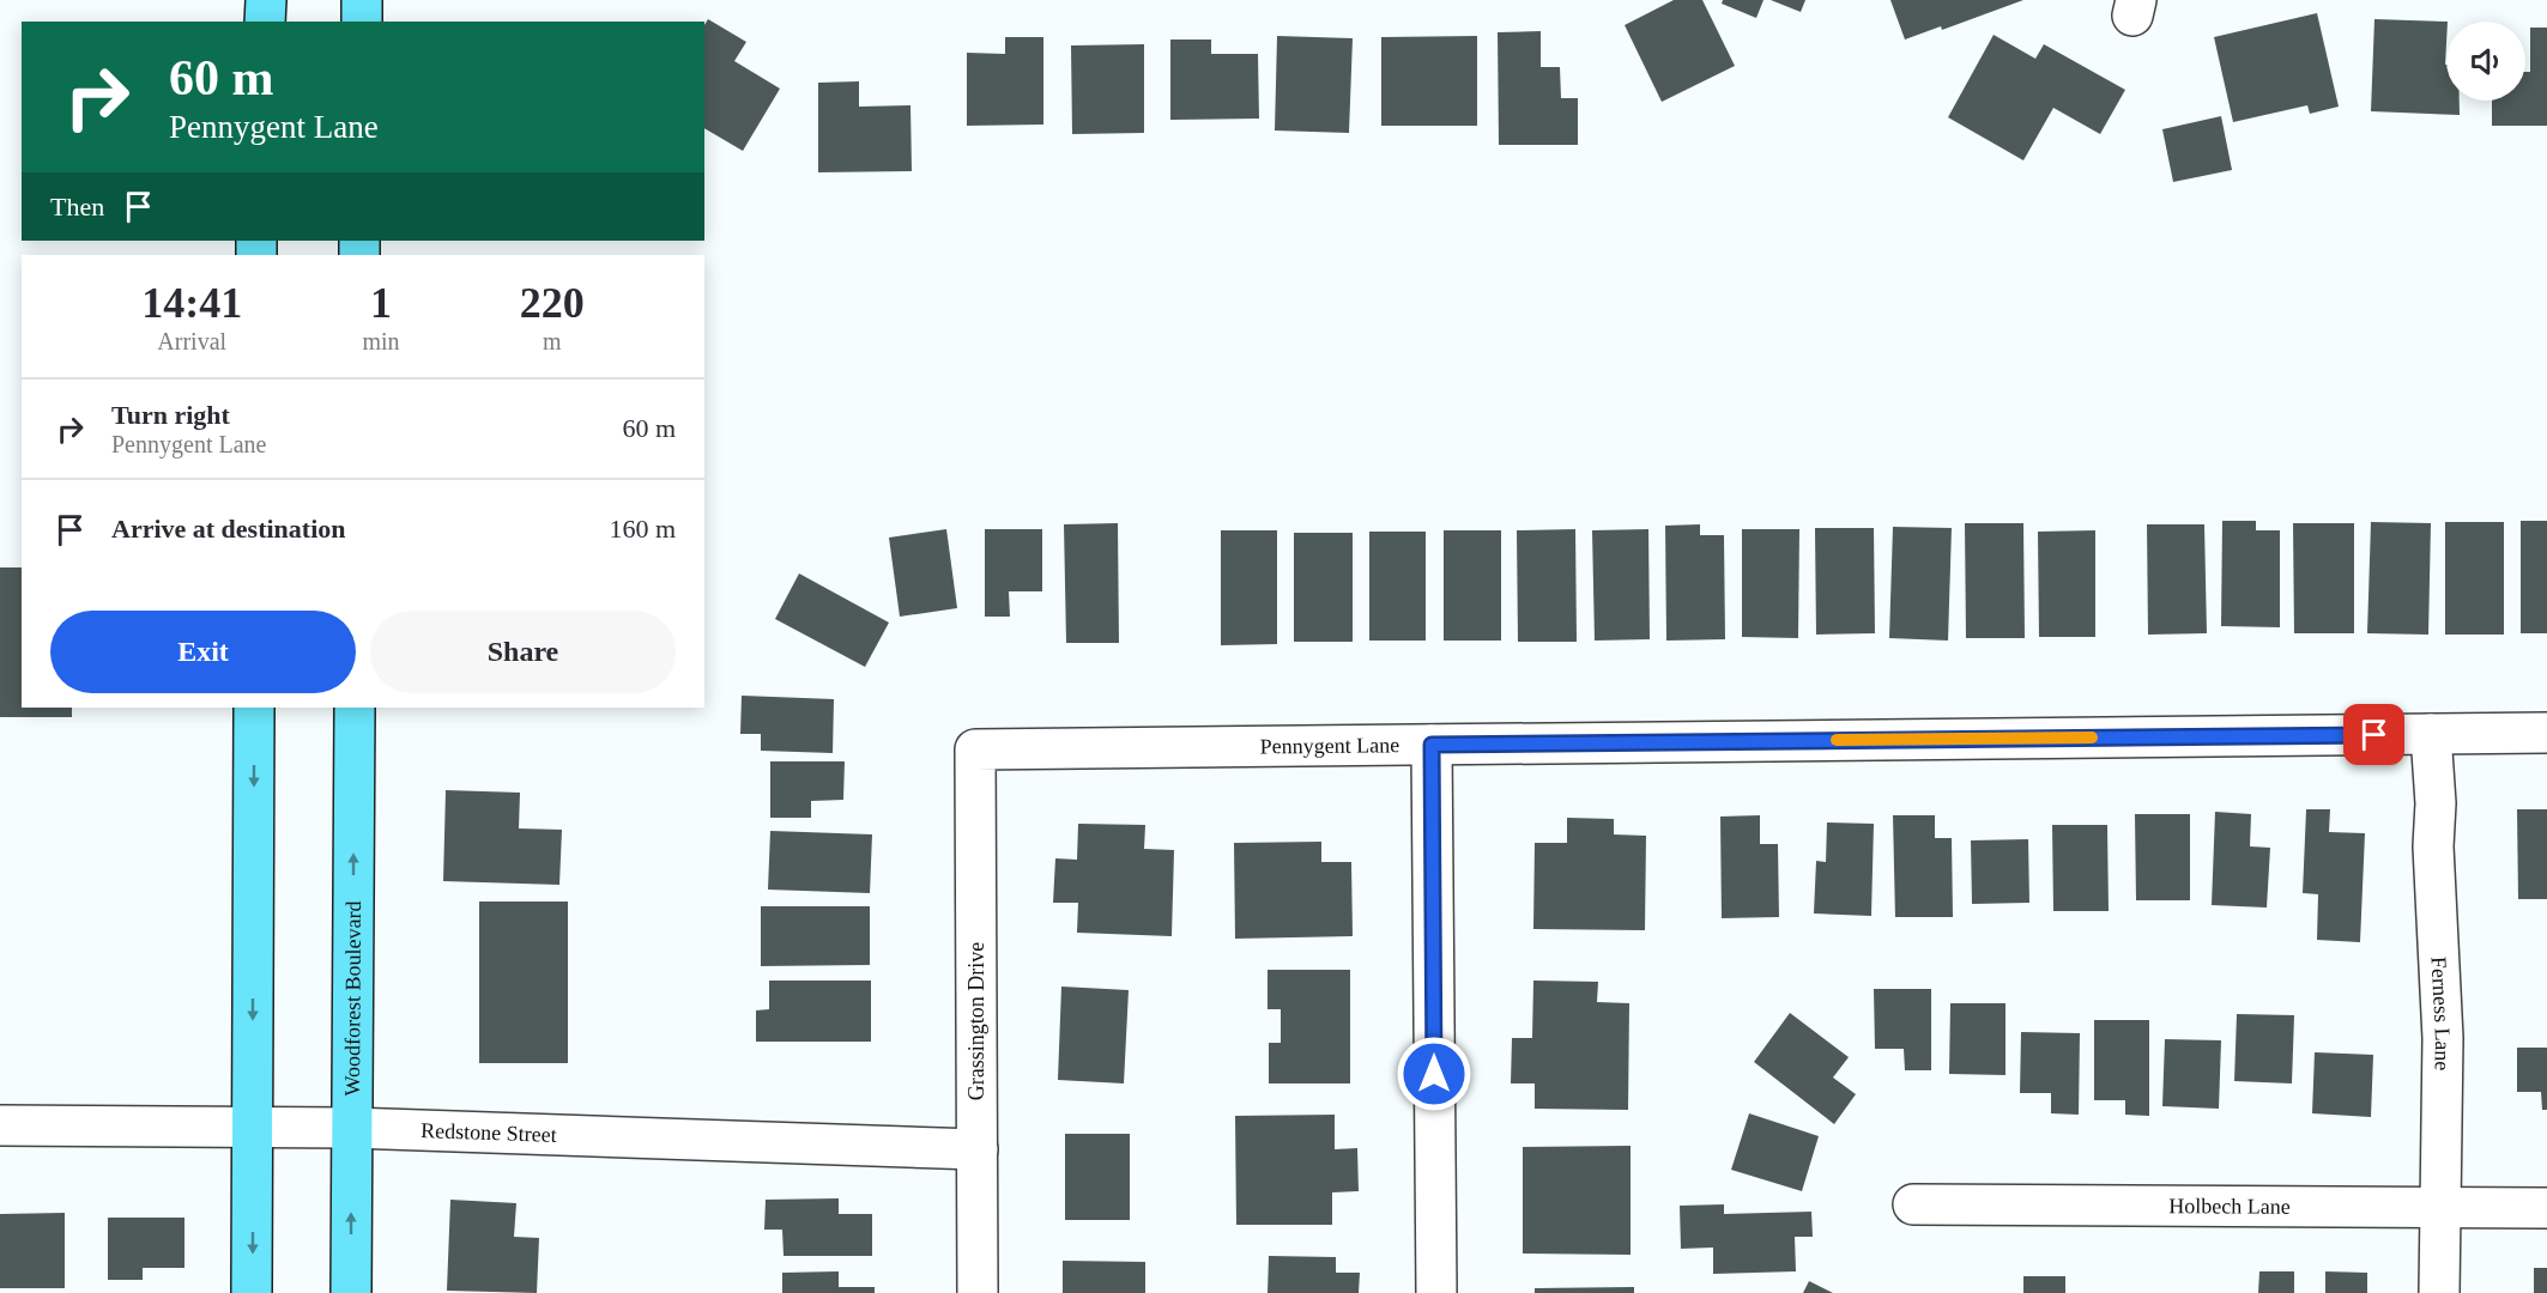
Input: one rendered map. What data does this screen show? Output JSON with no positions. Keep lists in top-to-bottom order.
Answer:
{
  "streets": {
    "main road": ["Woodforest Boulevard"],
    "street": [
      "Pennygent Lane",
      "Ferness Lane",
      "Grassington Drive",
      "Redstone Street",
      "Holbech Lane"
    ]
  },
  "crossings": [
    ["Pennygent Lane", "Ferness Lane"],
    ["Pennygent Lane", "Grassington Drive"],
    ["Woodforest Boulevard", "Redstone Street"],
    ["Ferness Lane", "Holbech Lane"],
    ["Grassington Drive", "Redstone Street"]
  ],
  "page": {
    "turn": ["60 m", "Pennygent Lane"],
    "then": "Then",
    "eta": [
      "14:41",
      "Arrival",
      "1",
      "min",
      "220",
      "m"
    ],
    "list": [
      {
        "name": "Turn right",
        "note": "Pennygent Lane",
        "value": "60 m"
      },
      {
        "name": "Arrive at destination",
        "value": "160 m"
      }
    ],
    "buttons": ["Exit", "Share"]
  }
}
